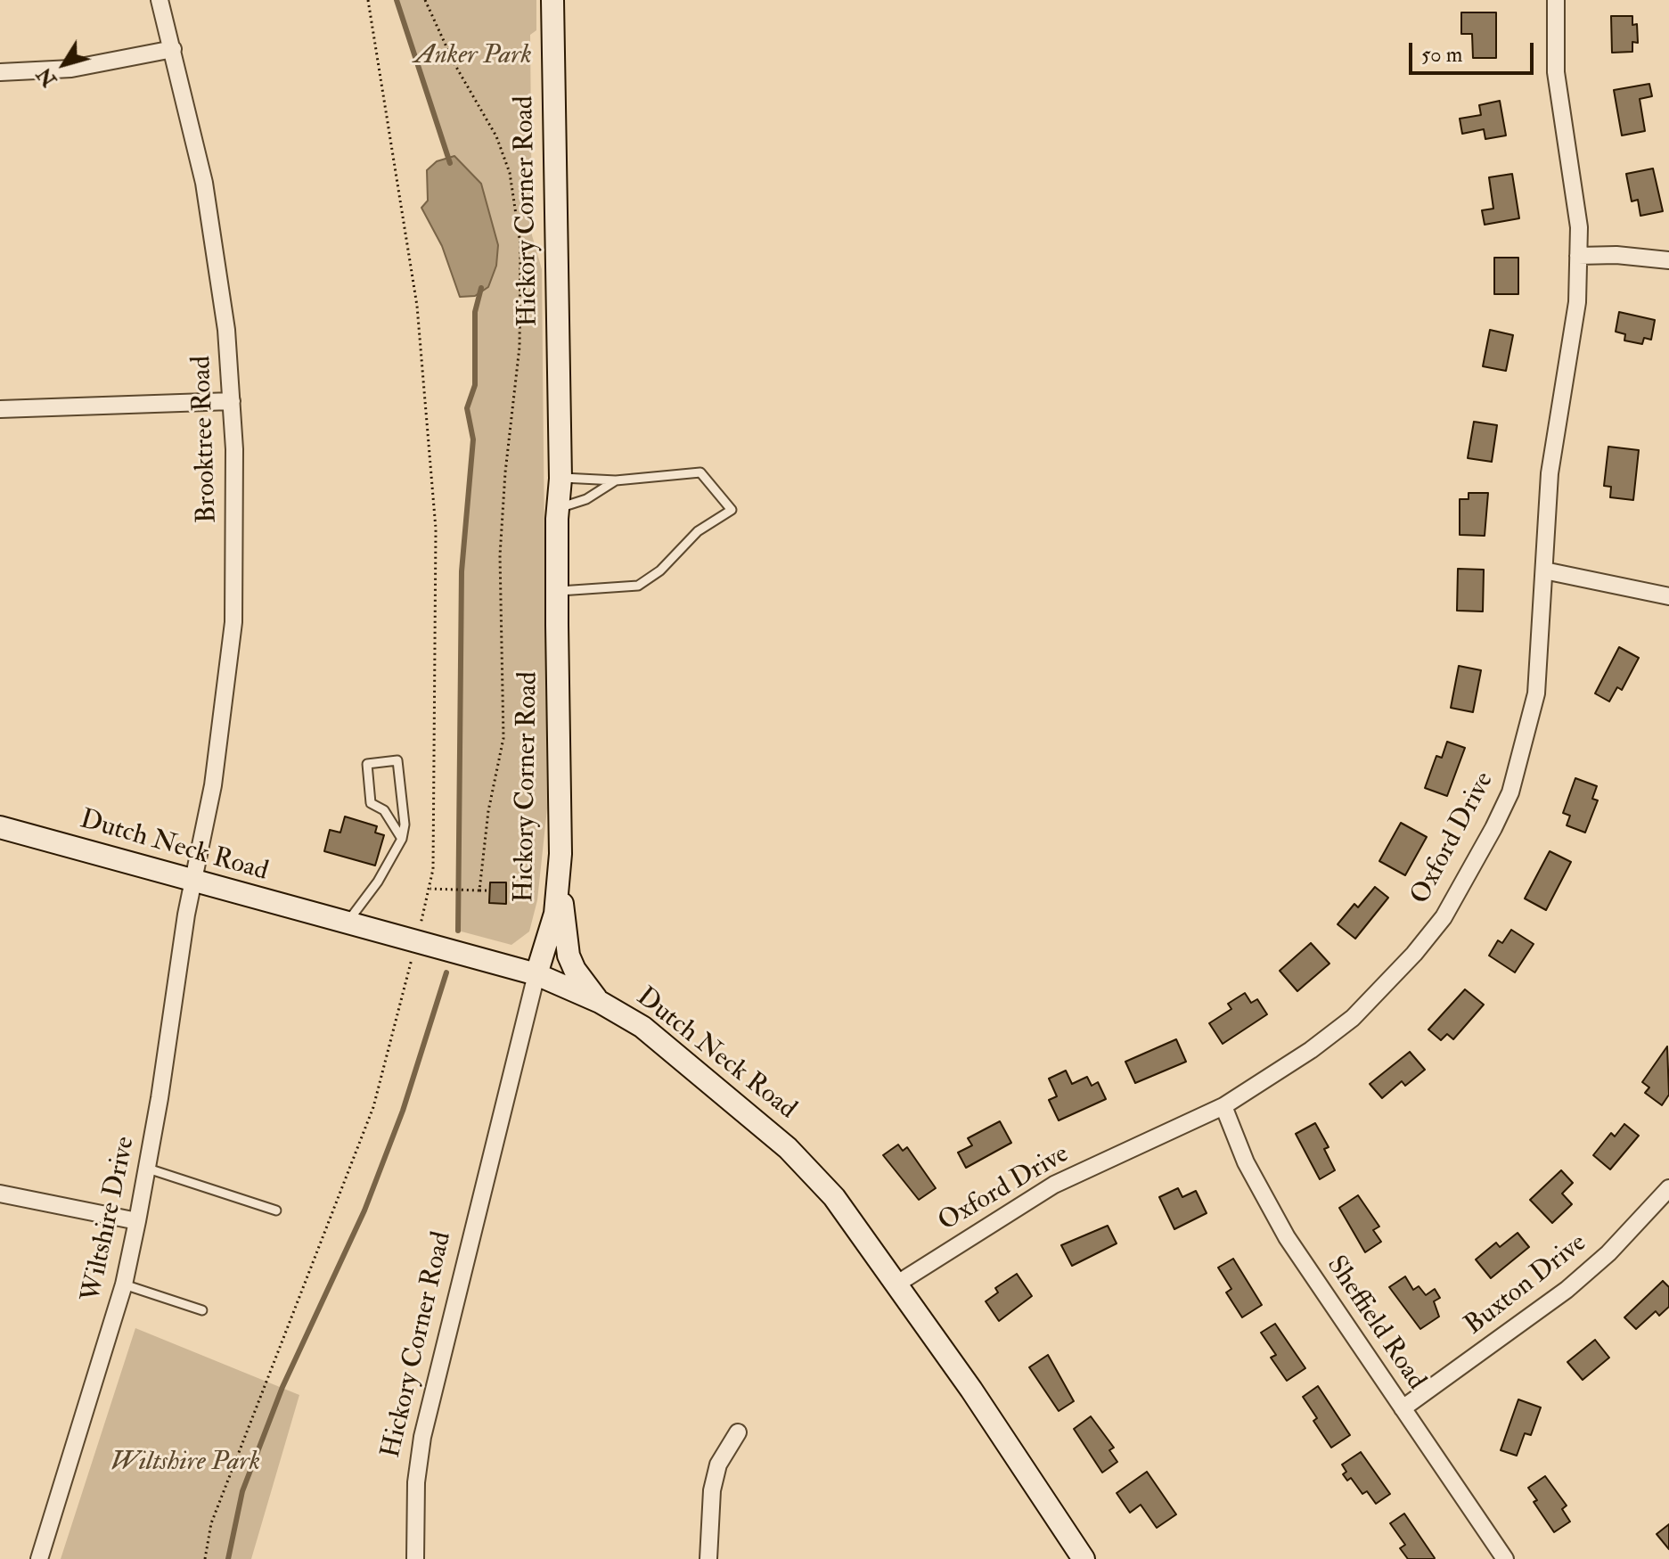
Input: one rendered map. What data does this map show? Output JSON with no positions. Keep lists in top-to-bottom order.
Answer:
{
  "streets": {
    "street": [
      "Hickory Corner Road",
      "Brooktree Road",
      "Oxford Drive",
      "Dutch Neck Road",
      "Wiltshire Drive",
      "Buxton Drive",
      "Sheffield Road"
    ]
  },
  "crossings": [
    ["Hickory Corner Road", "Dutch Neck Road"],
    ["Brooktree Road", "Dutch Neck Road"],
    ["Brooktree Road", "Wiltshire Drive"],
    ["Oxford Drive", "Dutch Neck Road"],
    ["Oxford Drive", "Sheffield Road"],
    ["Dutch Neck Road", "Wiltshire Drive"],
    ["Buxton Drive", "Sheffield Road"]
  ],
  "parks": ["Anker Park", "Wiltshire Park"],
  "scale_bar": "50 m",
  "north": "bottom left"
}
